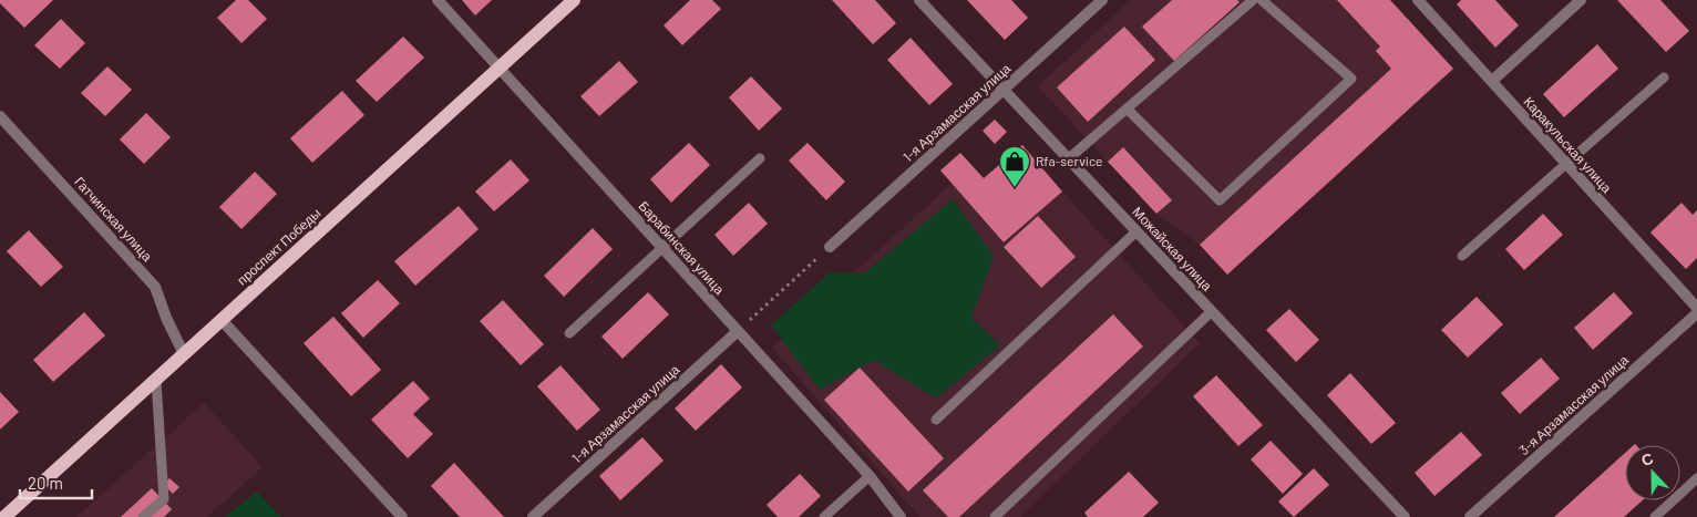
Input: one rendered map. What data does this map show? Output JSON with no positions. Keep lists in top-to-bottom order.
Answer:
{
  "streets": {
    "main road": ["проспект Победы"],
    "street": [
      "1-я Арзамасская улица",
      "Каракульская улица",
      "Гатчинская улица",
      "Барабинская улица",
      "Можайская улица",
      "3-я Арзамасская улица"
    ]
  },
  "crossings": [
    ["1-я Арзамасская улица", "Барабинская улица"],
    ["1-я Арзамасская улица", "Можайская улица"],
    ["Гатчинская улица", "проспект Победы"],
    ["проспект Победы", "Барабинская улица"]
  ],
  "places": {
    "shop": ["Rfa-service"]
  },
  "scale_bar": "20 m",
  "north": "top"
}
